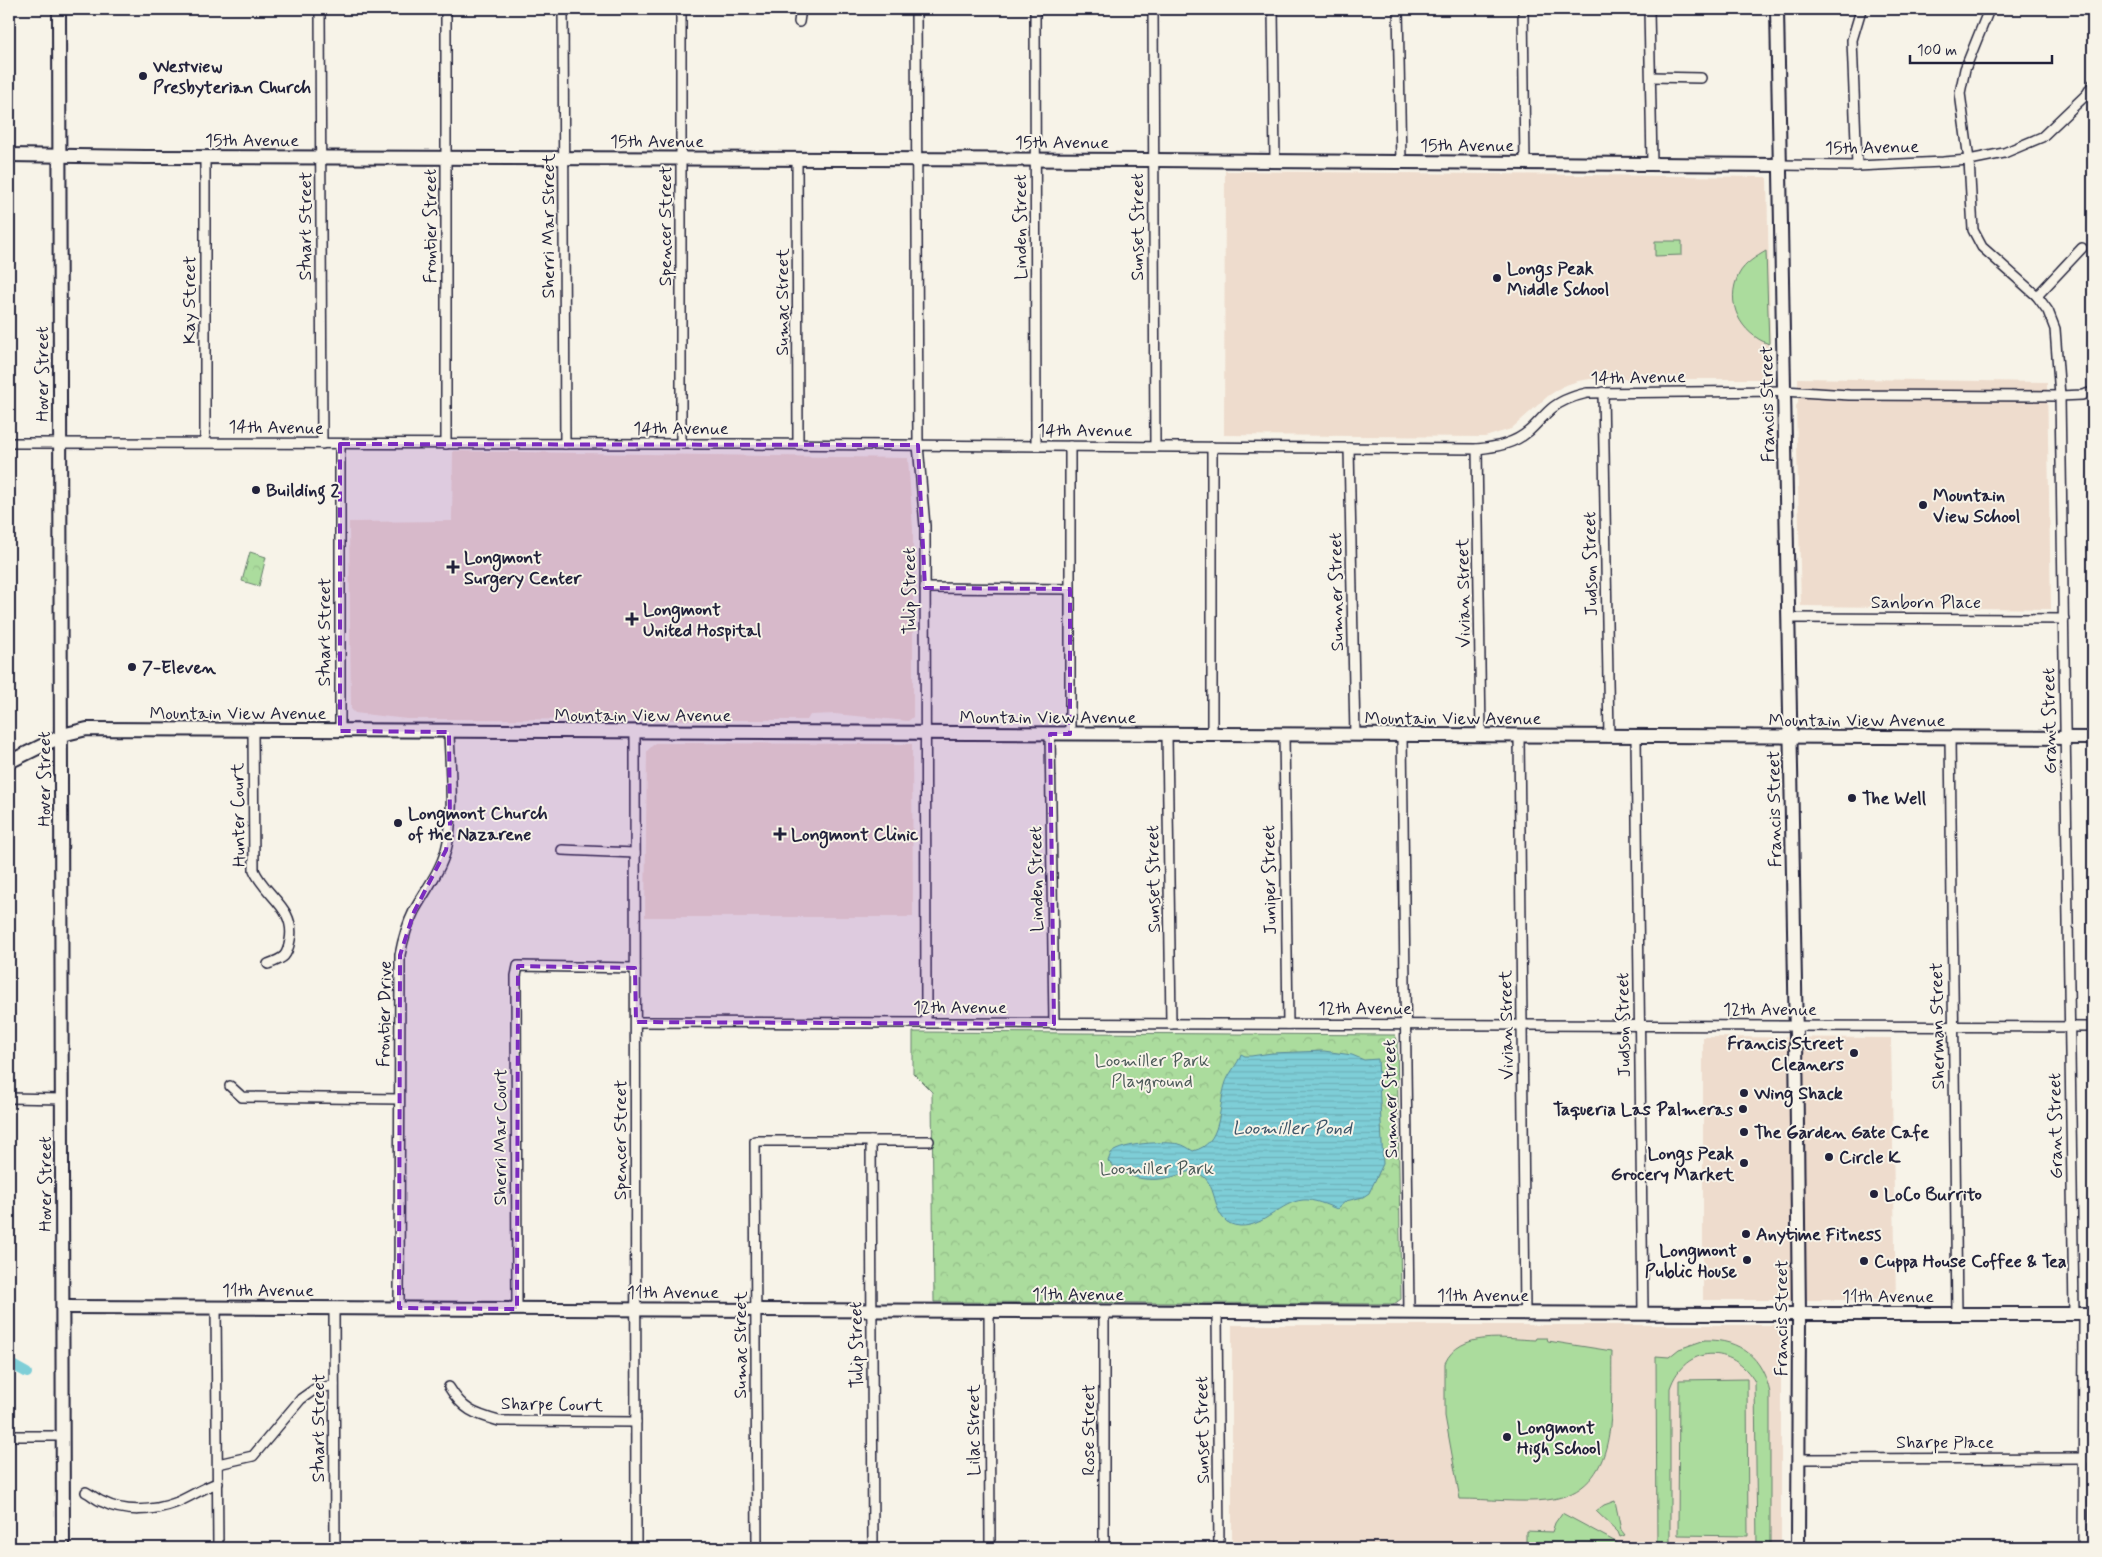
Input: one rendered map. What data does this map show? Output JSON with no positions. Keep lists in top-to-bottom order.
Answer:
{
  "streets": {
    "street": [
      "15th Avenue",
      "Stuart Street",
      "Frontier Street",
      "Sherri Mar Street",
      "Spencer Street",
      "Linden Street",
      "Sunset Street",
      "Kay Street",
      "Sumac Street",
      "Hover Street",
      "14th Avenue",
      "Francis Street",
      "Judson Street",
      "Tulip Street",
      "Sumner Street",
      "Vivian Street",
      "Sanborn Place",
      "Mountain View Avenue",
      "Grant Street",
      "Hunter Court",
      "Juniper Street",
      "12th Avenue",
      "Frontier Drive",
      "Sherman Street",
      "Sherri Mar Court",
      "11th Avenue",
      "Sharpe Court",
      "Lilac Street",
      "Rose Street",
      "Sharpe Place"
    ]
  },
  "crossings": [
    ["15th Avenue", "Stuart Street"],
    ["15th Avenue", "Frontier Street"],
    ["15th Avenue", "Sherri Mar Street"],
    ["15th Avenue", "Spencer Street"],
    ["15th Avenue", "Linden Street"],
    ["15th Avenue", "Sunset Street"],
    ["15th Avenue", "Kay Street"],
    ["15th Avenue", "Sumac Street"],
    ["15th Avenue", "Hover Street"],
    ["15th Avenue", "Francis Street"],
    ["15th Avenue", "Tulip Street"],
    ["15th Avenue", "Grant Street"],
    ["Stuart Street", "14th Avenue"],
    ["Stuart Street", "Mountain View Avenue"],
    ["Stuart Street", "11th Avenue"],
    ["Frontier Street", "14th Avenue"],
    ["Sherri Mar Street", "14th Avenue"],
    ["Spencer Street", "14th Avenue"],
    ["Spencer Street", "Mountain View Avenue"],
    ["Spencer Street", "12th Avenue"],
    ["Spencer Street", "Sherri Mar Court"],
    ["Spencer Street", "11th Avenue"],
    ["Spencer Street", "Sharpe Court"],
    ["Linden Street", "14th Avenue"],
    ["Linden Street", "Mountain View Avenue"],
    ["Linden Street", "12th Avenue"],
    ["Sunset Street", "14th Avenue"],
    ["Sunset Street", "Mountain View Avenue"],
    ["Sunset Street", "12th Avenue"],
    ["Sunset Street", "11th Avenue"],
    ["Kay Street", "14th Avenue"],
    ["Sumac Street", "14th Avenue"],
    ["Sumac Street", "Tulip Street"],
    ["Sumac Street", "11th Avenue"],
    ["Hover Street", "14th Avenue"],
    ["Hover Street", "Mountain View Avenue"],
    ["Hover Street", "11th Avenue"],
    ["14th Avenue", "Francis Street"],
    ["14th Avenue", "Judson Street"],
    ["14th Avenue", "Tulip Street"],
    ["14th Avenue", "Sumner Street"],
    ["14th Avenue", "Vivian Street"],
    ["14th Avenue", "Grant Street"],
    ["Francis Street", "Sanborn Place"],
    ["Francis Street", "Mountain View Avenue"],
    ["Francis Street", "12th Avenue"],
    ["Francis Street", "11th Avenue"],
    ["Francis Street", "Sharpe Place"],
    ["Judson Street", "Mountain View Avenue"],
    ["Judson Street", "12th Avenue"],
    ["Judson Street", "11th Avenue"],
    ["Tulip Street", "Mountain View Avenue"],
    ["Tulip Street", "12th Avenue"],
    ["Tulip Street", "11th Avenue"],
    ["Sumner Street", "Mountain View Avenue"],
    ["Sumner Street", "12th Avenue"],
    ["Sumner Street", "11th Avenue"],
    ["Vivian Street", "Mountain View Avenue"],
    ["Vivian Street", "12th Avenue"],
    ["Vivian Street", "11th Avenue"],
    ["Sanborn Place", "Grant Street"],
    ["Mountain View Avenue", "Grant Street"],
    ["Mountain View Avenue", "Hunter Court"],
    ["Mountain View Avenue", "Juniper Street"],
    ["Mountain View Avenue", "Frontier Drive"],
    ["Mountain View Avenue", "Sherman Street"],
    ["Grant Street", "12th Avenue"],
    ["Grant Street", "11th Avenue"],
    ["Grant Street", "Sharpe Place"],
    ["Juniper Street", "12th Avenue"],
    ["12th Avenue", "Sherman Street"],
    ["Frontier Drive", "11th Avenue"],
    ["Sherman Street", "11th Avenue"],
    ["Sherri Mar Court", "11th Avenue"],
    ["11th Avenue", "Lilac Street"],
    ["11th Avenue", "Rose Street"]
  ],
  "water": ["Loomiller Pond"],
  "parks": ["Loomiller Park Playground", "Loomiller Park"],
  "places": {
    "other": [
      "Westview Presbyterian Church",
      "Longs Peak Middle School",
      "Building 2",
      "Mountain View School",
      "7-Eleven",
      "The Well",
      "Longmont Church of the Nazarene",
      "Francis Street Cleaners",
      "Wing Shack",
      "Taqueria Las Palmeras",
      "The Garden Gate Cafe",
      "Circle K",
      "Longs Peak Grocery Market",
      "LoCo Burrito",
      "Anytime Fitness",
      "Longmont Public House",
      "Cuppa House Coffee & Tea",
      "Longmont High School"
    ],
    "health": ["Longmont Surgery Center", "Longmont United Hospital", "Longmont Clinic"]
  },
  "scale_bar": "100 m"
}
